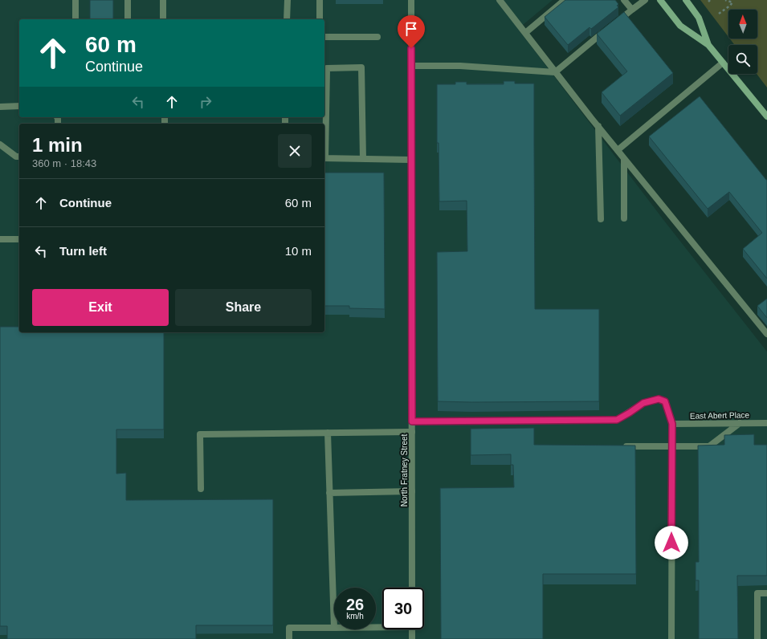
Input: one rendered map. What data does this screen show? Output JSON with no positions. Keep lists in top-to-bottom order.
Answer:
{
  "streets": {
    "street": ["East Abert Place", "North Fratney Street"]
  },
  "north": "top",
  "page": {
    "turn": ["60 m", "Continue"],
    "heading": ["1 min", "360 m · 18:43"],
    "list": [
      {
        "name": "Continue",
        "value": "60 m"
      },
      {
        "name": "Turn left",
        "value": "10 m"
      }
    ],
    "buttons": ["Exit", "Share"],
    "speed": "26 km/h",
    "limit": "30"
  }
}
